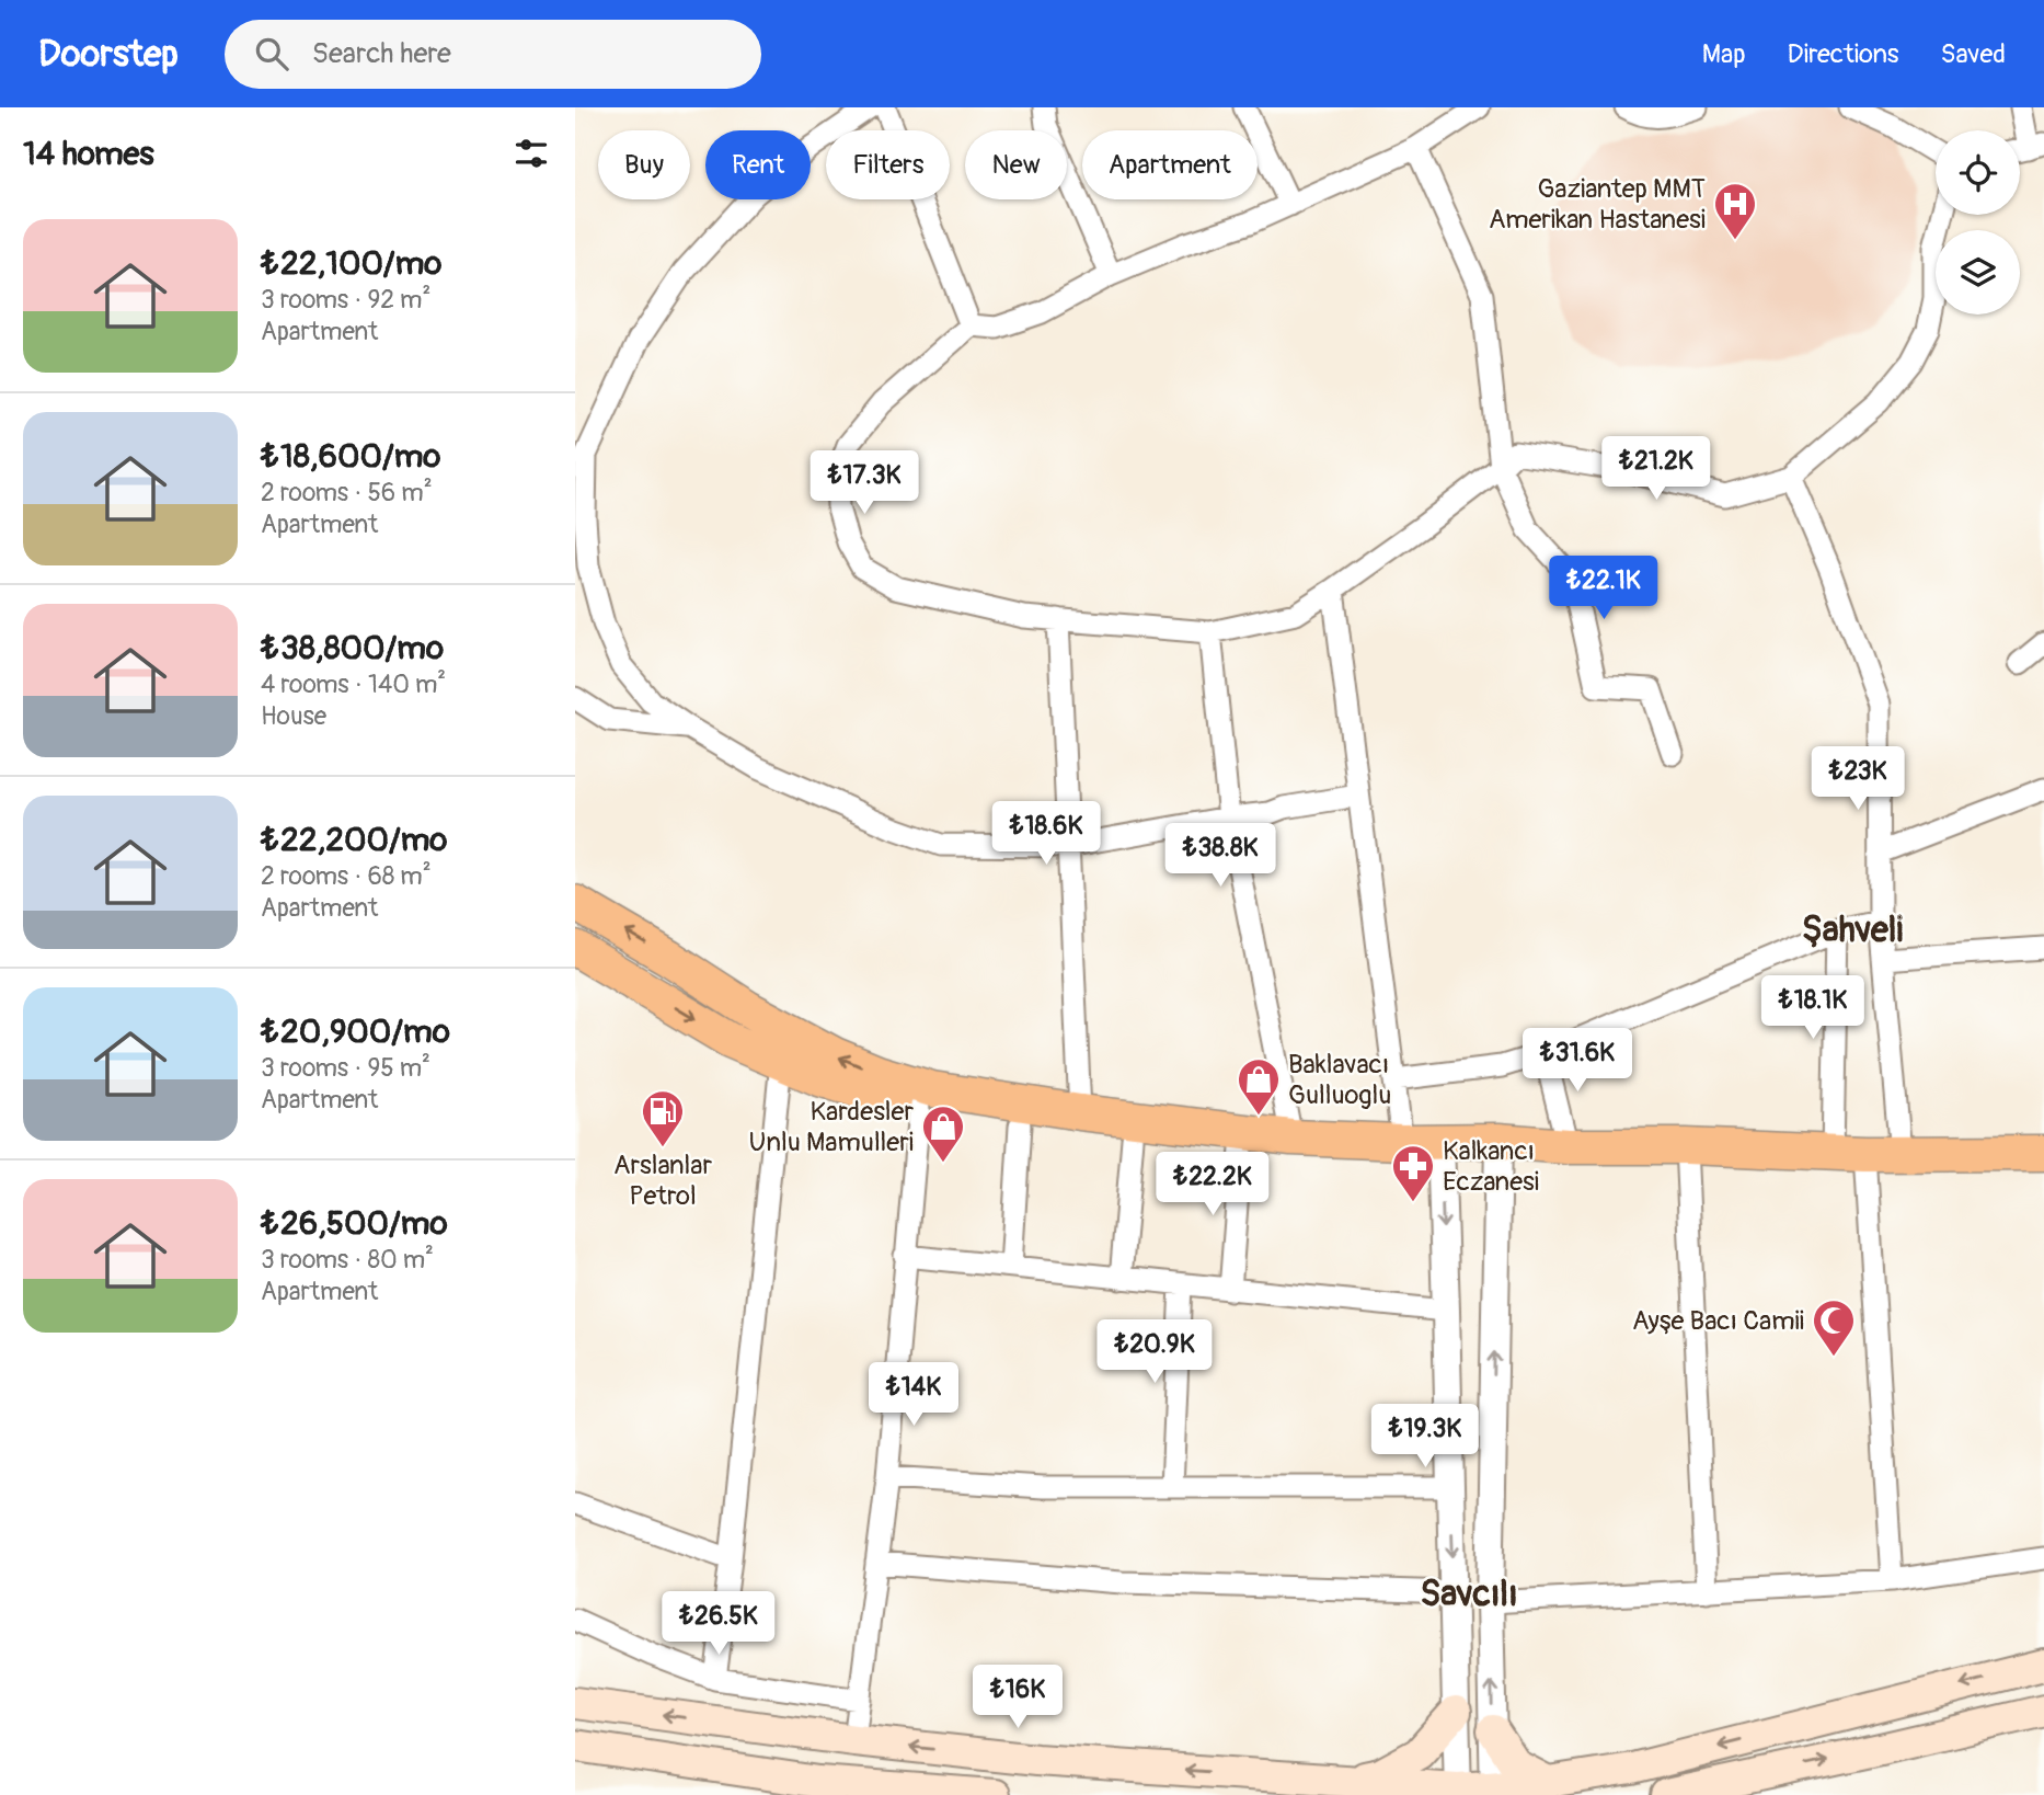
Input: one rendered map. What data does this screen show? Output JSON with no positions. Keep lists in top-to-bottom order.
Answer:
{
  "districts": ["Şahveli", "Savcılı"],
  "places": {
    "hospital": ["Gaziantep MMT Amerikan Hastanesi"],
    "shop": ["Baklavacı Gulluoglu", "Kardesler Unlu Mamulleri"],
    "fuel station": ["Arslanlar Petrol"],
    "pharmacy": ["Kalkancı Eczanesi"],
    "mosque": ["Ayşe Bacı Camii"]
  },
  "page": {
    "header": "Doorstep",
    "search": "Search here",
    "nav": ["Map", "Directions", "Saved"],
    "heading": "14 homes",
    "chip": [
      "Buy",
      "Rent",
      "Filters",
      "New",
      "Apartment"
    ],
    "list": [
      {
        "name": "₺22,100/mo",
        "note": "3 rooms · 92 m² · Apartment"
      },
      {
        "name": "₺18,600/mo",
        "note": "2 rooms · 56 m² · Apartment"
      },
      {
        "name": "₺38,800/mo",
        "note": "4 rooms · 140 m² · House"
      },
      {
        "name": "₺22,200/mo",
        "note": "2 rooms · 68 m² · Apartment"
      },
      {
        "name": "₺20,900/mo",
        "note": "3 rooms · 95 m² · Apartment"
      },
      {
        "name": "₺26,500/mo",
        "note": "3 rooms · 80 m² · Apartment"
      }
    ],
    "price": [
      "₺21.2K",
      "₺17.3K",
      "₺22.1K",
      "₺23K",
      "₺18.6K",
      "₺38.8K",
      "₺18.1K",
      "₺31.6K",
      "₺22.2K",
      "₺20.9K",
      "₺14K",
      "₺19.3K",
      "₺26.5K",
      "₺16K"
    ]
  }
}
